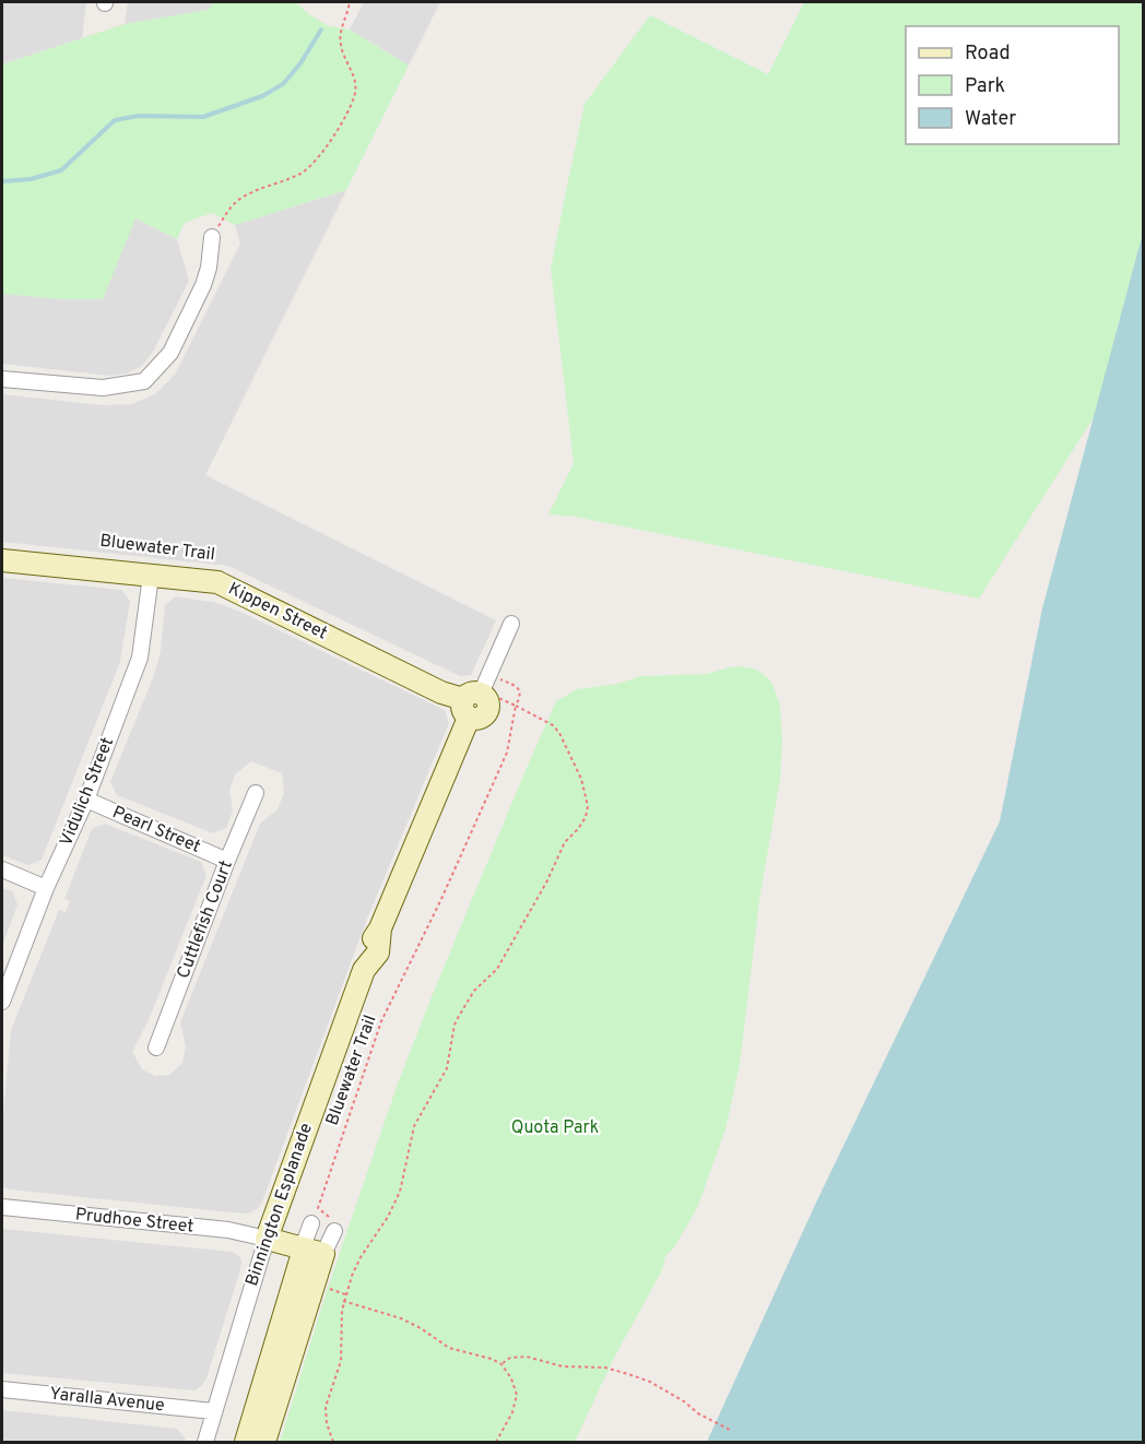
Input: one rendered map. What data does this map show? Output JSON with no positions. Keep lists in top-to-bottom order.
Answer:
{
  "streets": {
    "street": [
      "Kippen Street",
      "Vidulich Street",
      "Pearl Street",
      "Cuttlefish Court",
      "Binnington Esplanade",
      "Prudhoe Street",
      "Yaralla Avenue"
    ],
    "path": ["Bluewater Trail"]
  },
  "crossings": [
    ["Bluewater Trail", "Binnington Esplanade"],
    ["Kippen Street", "Vidulich Street"],
    ["Kippen Street", "Binnington Esplanade"],
    ["Vidulich Street", "Pearl Street"],
    ["Pearl Street", "Cuttlefish Court"],
    ["Binnington Esplanade", "Prudhoe Street"],
    ["Binnington Esplanade", "Yaralla Avenue"]
  ],
  "parks": ["Quota Park"],
  "legend": ["Road", "Park", "Water"]
}
